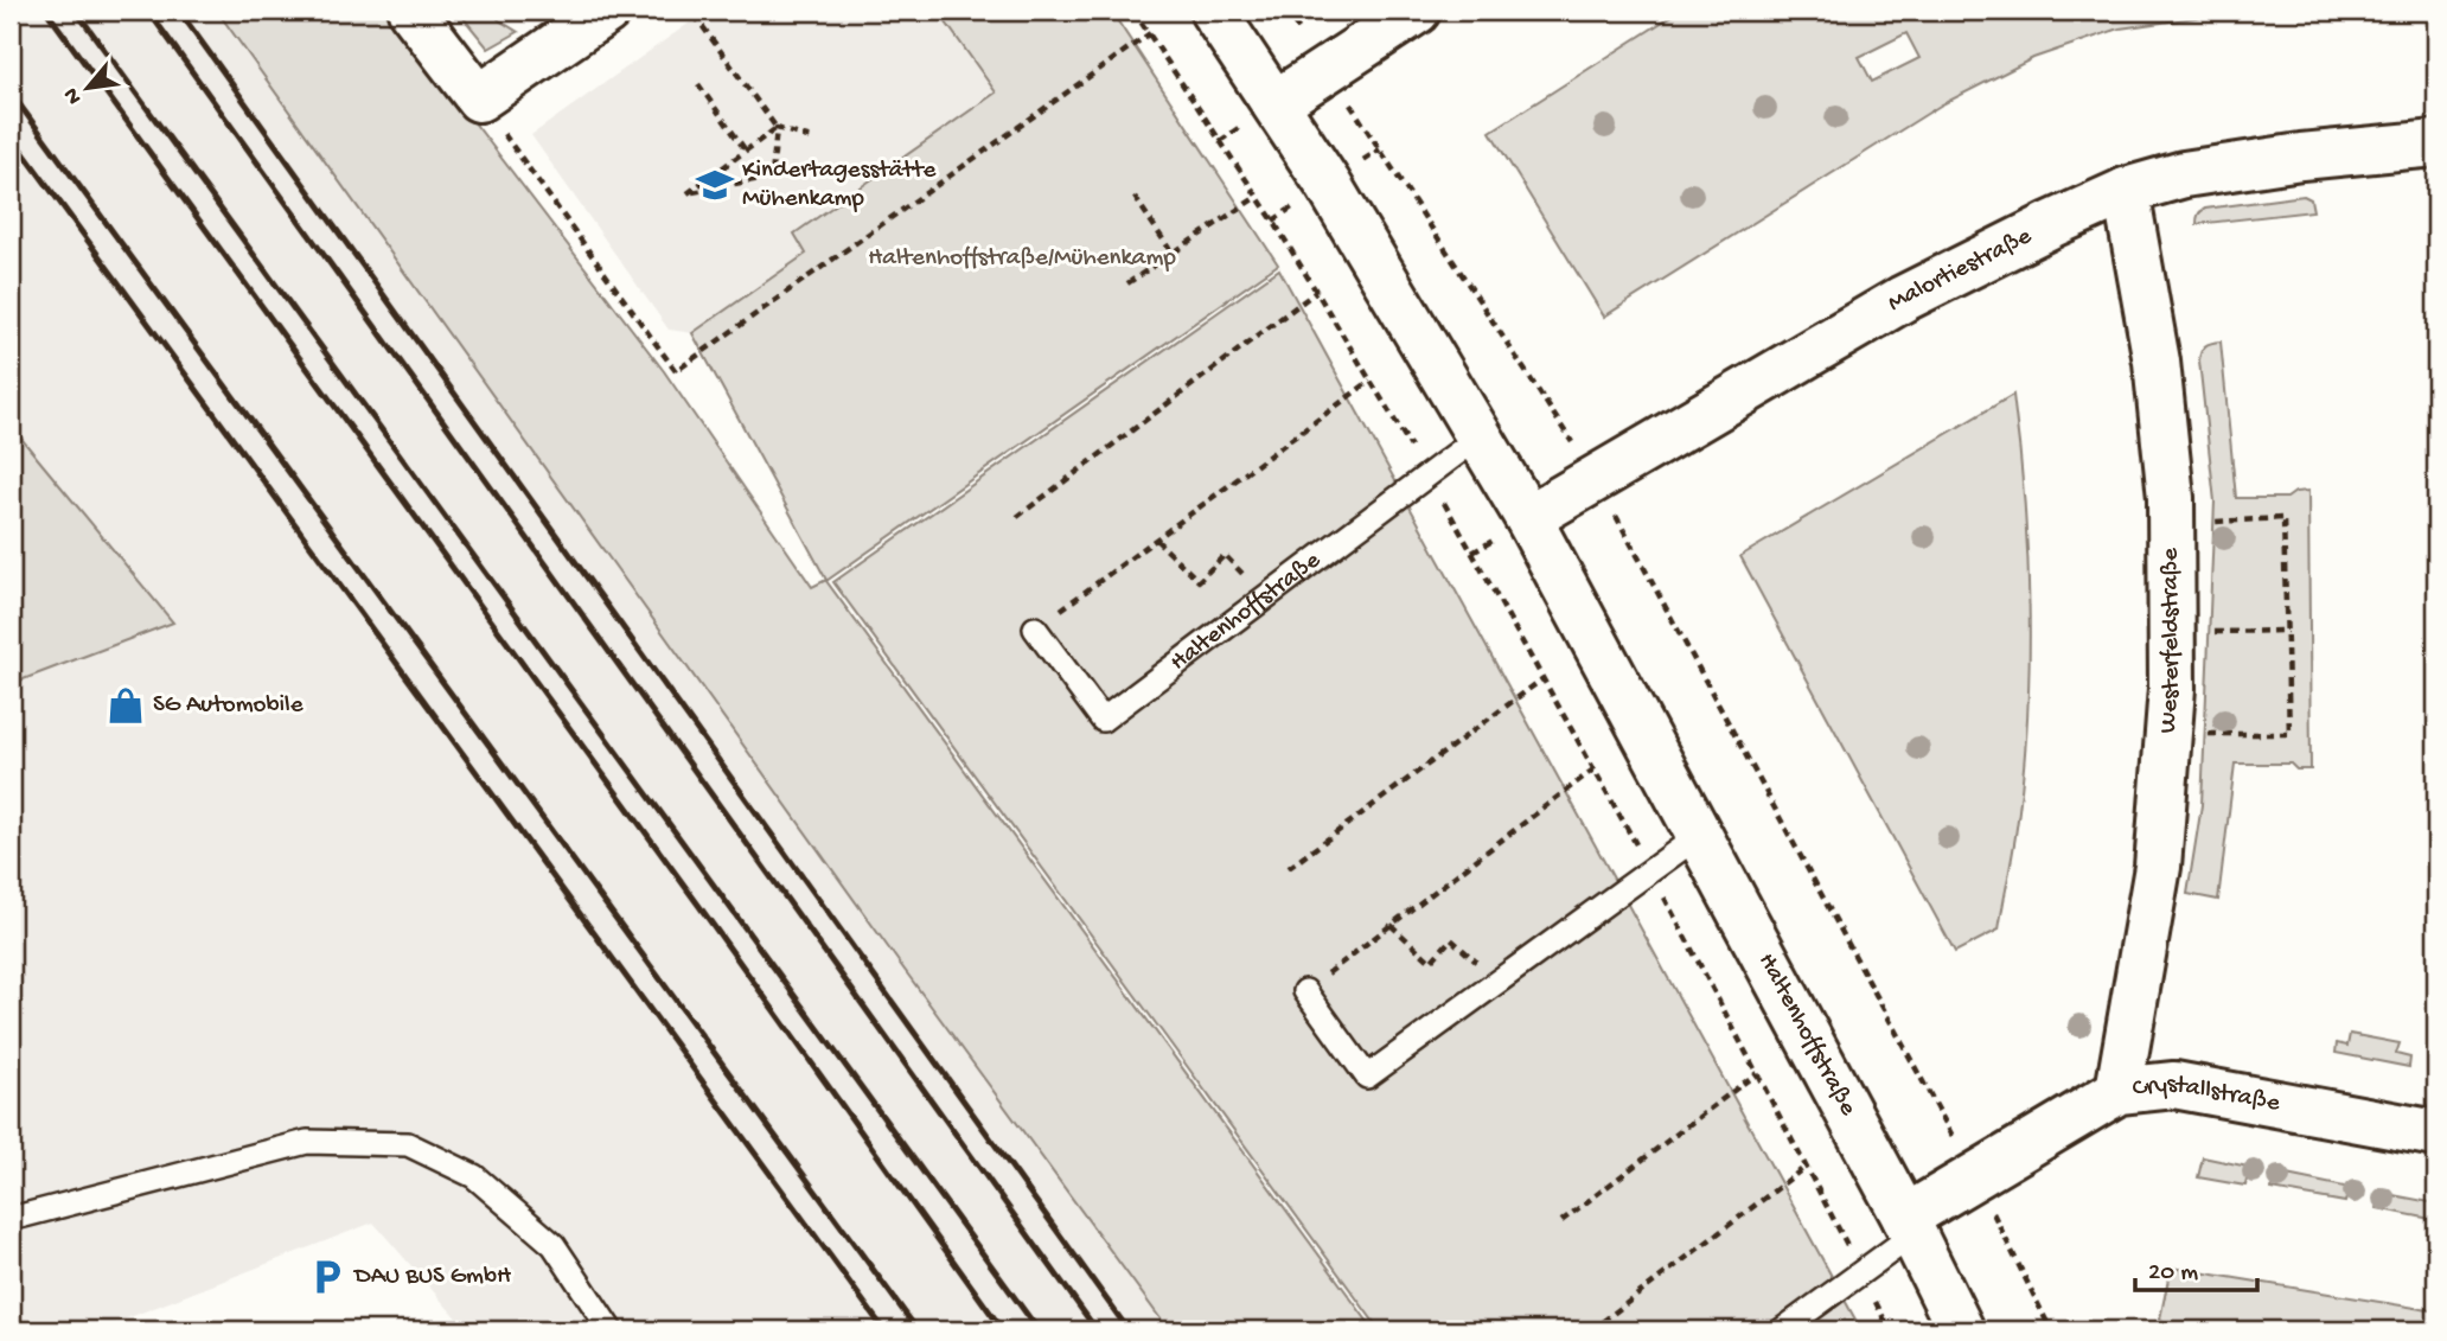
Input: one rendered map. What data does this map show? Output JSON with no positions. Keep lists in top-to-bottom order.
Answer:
{
  "streets": {
    "street": [
      "Malortiestraße",
      "Haltenhoffstraße",
      "Westerfeldstraße",
      "Crystallstraße"
    ]
  },
  "crossings": [
    ["Malortiestraße", "Haltenhoffstraße"],
    ["Malortiestraße", "Westerfeldstraße"],
    ["Haltenhoffstraße", "Crystallstraße"],
    ["Westerfeldstraße", "Crystallstraße"]
  ],
  "parks": ["Haltenhoffstraße/Mühenkamp"],
  "places": {
    "school or university": ["Kindertagesstätte Mühenkamp"],
    "shop": ["SG Automobile"],
    "parking": ["DAU BUS GmbH"]
  },
  "scale_bar": "20 m",
  "north": "bottom left"
}
